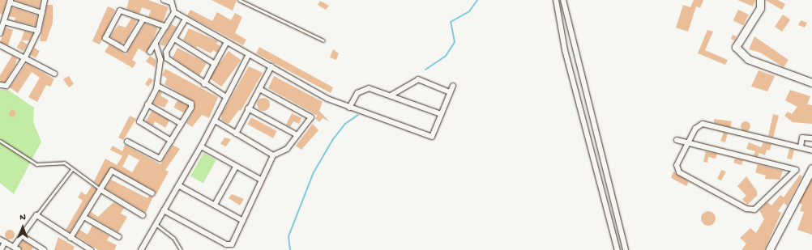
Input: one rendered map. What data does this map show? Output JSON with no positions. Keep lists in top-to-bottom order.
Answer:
{
  "north": "top"
}
